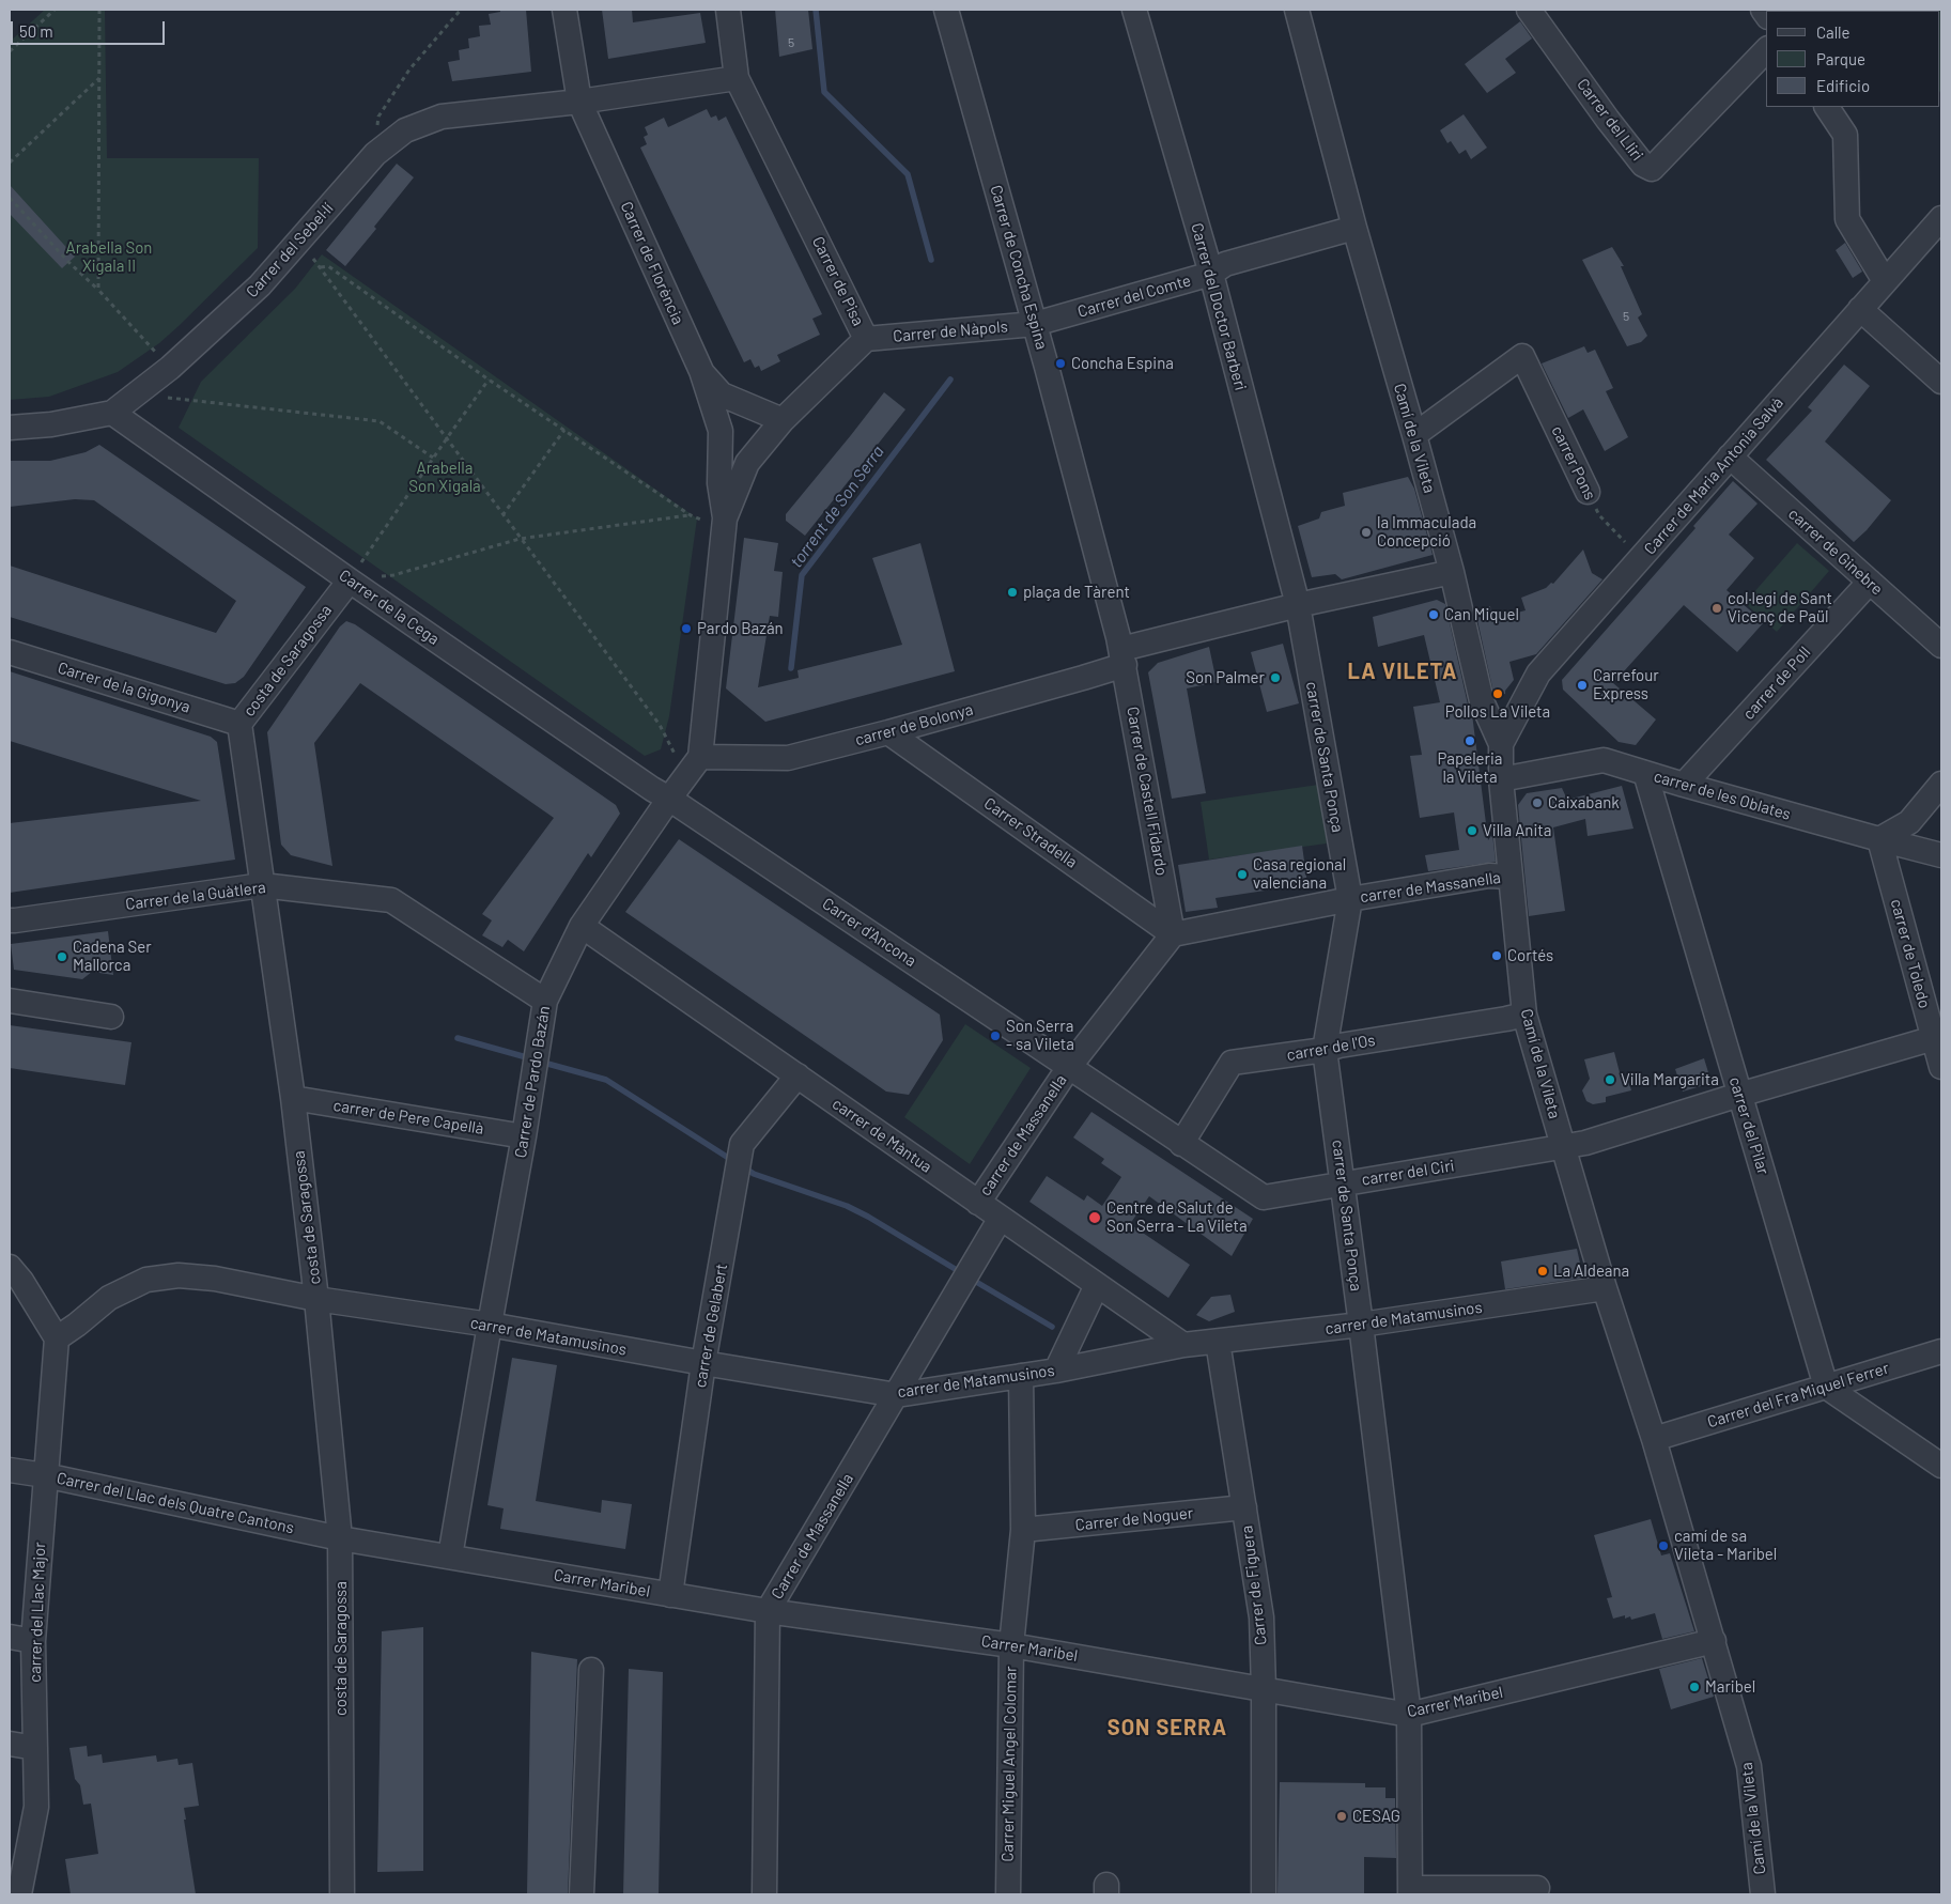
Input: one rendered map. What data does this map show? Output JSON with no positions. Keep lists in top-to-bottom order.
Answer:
{
  "streets": {
    "street": [
      "Carrer del Lliri",
      "Carrer del Sebel·lí",
      "Carrer de Florència",
      "Carrer de Concha Espina",
      "Carrer de Pisa",
      "Carrer del Comte",
      "Carrer del Doctor Barberi",
      "Carrer de Nàpols",
      "Camí de la Vileta",
      "carrer Pons",
      "Carrer de Maria Antonia Salvà",
      "carrer de Ginebre",
      "Carrer de la Cega",
      "costa de Saragossa",
      "carrer de Poll",
      "Carrer de la Gigonya",
      "carrer de Bolonya",
      "carrer de Santa Ponça",
      "Carrer de Castell Fidardo",
      "carrer de les Oblates",
      "Carrer Stradella",
      "carrer de Massanella",
      "Carrer de la Guàtlera",
      "Carrer d'Ancona",
      "carrer de Toledo",
      "carrer de l'Os",
      "Carrer de Pardo Bazán",
      "carrer de Pere Capellà",
      "carrer del Pilar",
      "carrer de Màntua",
      "carrer del Ciri",
      "carrer de Matamusinos",
      "carrer de Gelabert",
      "Carrer del Fra Miquel Ferrer",
      "Carrer del Llac dels Quatre Cantons",
      "Carrer de Noguer",
      "Carrer de Massanella",
      "Carrer Maribel",
      "Carrer de Figuera",
      "carrer del Llac Major",
      "Carrer Miguel Angel Colomar"
    ]
  },
  "crossings": [
    ["Carrer del Sebel·lí", "Carrer de Florència"],
    ["Carrer del Sebel·lí", "Carrer de Pisa"],
    ["Carrer del Sebel·lí", "Carrer de la Cega"],
    ["Carrer de Florència", "Carrer de Pisa"],
    ["Carrer de Concha Espina", "Carrer del Comte"],
    ["Carrer de Concha Espina", "Carrer de Nàpols"],
    ["Carrer de Concha Espina", "carrer de Bolonya"],
    ["Carrer de Concha Espina", "Carrer de Castell Fidardo"],
    ["Carrer de Pisa", "Carrer de Nàpols"],
    ["Carrer del Comte", "Carrer del Doctor Barberi"],
    ["Carrer del Comte", "Carrer de Nàpols"],
    ["Carrer del Comte", "Camí de la Vileta"],
    ["Carrer del Doctor Barberi", "carrer de Bolonya"],
    ["Carrer del Doctor Barberi", "carrer de Santa Ponça"],
    ["Camí de la Vileta", "carrer Pons"],
    ["Camí de la Vileta", "Carrer de Maria Antonia Salvà"],
    ["Camí de la Vileta", "carrer de Bolonya"],
    ["Camí de la Vileta", "carrer de les Oblates"],
    ["Camí de la Vileta", "carrer de Massanella"],
    ["Camí de la Vileta", "carrer de l'Os"],
    ["Camí de la Vileta", "carrer del Ciri"],
    ["Camí de la Vileta", "carrer de Matamusinos"],
    ["Camí de la Vileta", "Carrer del Fra Miquel Ferrer"],
    ["Camí de la Vileta", "Carrer Maribel"],
    ["carrer Pons", "Carrer de Maria Antonia Salvà"],
    ["Carrer de Maria Antonia Salvà", "carrer de Ginebre"],
    ["carrer de Ginebre", "carrer de Poll"],
    ["Carrer de la Cega", "costa de Saragossa"],
    ["Carrer de la Cega", "Carrer d'Ancona"],
    ["Carrer de la Cega", "Carrer de Pardo Bazán"],
    ["costa de Saragossa", "Carrer de la Gigonya"],
    ["costa de Saragossa", "Carrer de la Guàtlera"],
    ["costa de Saragossa", "carrer de Pere Capellà"],
    ["costa de Saragossa", "carrer de Matamusinos"],
    ["costa de Saragossa", "Carrer del Llac dels Quatre Cantons"],
    ["costa de Saragossa", "Carrer Maribel"],
    ["carrer de Poll", "carrer de les Oblates"],
    ["carrer de Bolonya", "carrer de Santa Ponça"],
    ["carrer de Bolonya", "Carrer de Castell Fidardo"],
    ["carrer de Bolonya", "Carrer Stradella"],
    ["carrer de Bolonya", "Carrer de Pardo Bazán"],
    ["carrer de Santa Ponça", "carrer de Massanella"],
    ["carrer de Santa Ponça", "carrer de l'Os"],
    ["carrer de Santa Ponça", "carrer del Ciri"],
    ["carrer de Santa Ponça", "carrer de Matamusinos"],
    ["carrer de Santa Ponça", "Carrer Maribel"],
    ["Carrer de Castell Fidardo", "Carrer Stradella"],
    ["Carrer de Castell Fidardo", "carrer de Massanella"],
    ["carrer de les Oblates", "carrer de Toledo"],
    ["carrer de les Oblates", "carrer del Pilar"],
    ["Carrer Stradella", "carrer de Massanella"],
    ["carrer de Massanella", "Carrer d'Ancona"],
    ["carrer de Massanella", "carrer de Màntua"],
    ["carrer de Massanella", "carrer del Ciri"],
    ["Carrer de la Guàtlera", "Carrer de Pardo Bazán"],
    ["Carrer d'Ancona", "Carrer de Pardo Bazán"],
    ["Carrer d'Ancona", "carrer del Ciri"],
    ["carrer de Toledo", "carrer del Ciri"],
    ["carrer de l'Os", "carrer del Ciri"],
    ["Carrer de Pardo Bazán", "carrer de Pere Capellà"],
    ["Carrer de Pardo Bazán", "carrer de Màntua"],
    ["Carrer de Pardo Bazán", "carrer de Matamusinos"],
    ["Carrer de Pardo Bazán", "Carrer Maribel"],
    ["carrer del Pilar", "carrer del Ciri"],
    ["carrer del Pilar", "Carrer del Fra Miquel Ferrer"],
    ["carrer de Màntua", "carrer de Matamusinos"],
    ["carrer de Màntua", "carrer de Gelabert"],
    ["carrer de Màntua", "Carrer de Massanella"],
    ["carrer de Matamusinos", "carrer de Gelabert"],
    ["carrer de Matamusinos", "Carrer de Massanella"],
    ["carrer de Matamusinos", "Carrer de Figuera"],
    ["carrer de Matamusinos", "carrer del Llac Major"],
    ["carrer de Matamusinos", "Carrer Miguel Angel Colomar"],
    ["carrer de Gelabert", "Carrer Maribel"],
    ["Carrer del Llac dels Quatre Cantons", "Carrer Maribel"],
    ["Carrer del Llac dels Quatre Cantons", "carrer del Llac Major"],
    ["Carrer de Noguer", "Carrer de Figuera"],
    ["Carrer de Noguer", "Carrer Miguel Angel Colomar"],
    ["Carrer de Massanella", "Carrer Maribel"],
    ["Carrer Maribel", "Carrer de Figuera"],
    ["Carrer Maribel", "Carrer Miguel Angel Colomar"]
  ],
  "districts": ["LA VILETA", "SON SERRA"],
  "water": ["torrent de Son Serra"],
  "parks": ["Arabella Son Xigala II", "Arabella Son Xigala"],
  "places": [
    "Concha Espina",
    "la Immaculada Concepció",
    "plaça de Tàrent",
    "col·legi de Sant Vicenç de Paül",
    "Can Miquel",
    "Pardo Bazán",
    "Son Palmer",
    "Carrefour Express",
    "Pollos La Vileta",
    "Papeleria la Vileta",
    "Caixabank",
    "Villa Anita",
    "Casa regional valenciana",
    "Cortés",
    "Cadena Ser Mallorca",
    "Son Serra - sa Vileta",
    "Villa Margarita",
    "Centre de Salut de Son Serra - La Vileta",
    "La Aldeana",
    "camí de sa Vileta - Maribel",
    "Maribel",
    "CESAG"
  ],
  "house_numbers": ["5", "5"],
  "legend": ["Calle", "Parque", "Edificio"],
  "scale_bar": "50 m"
}
